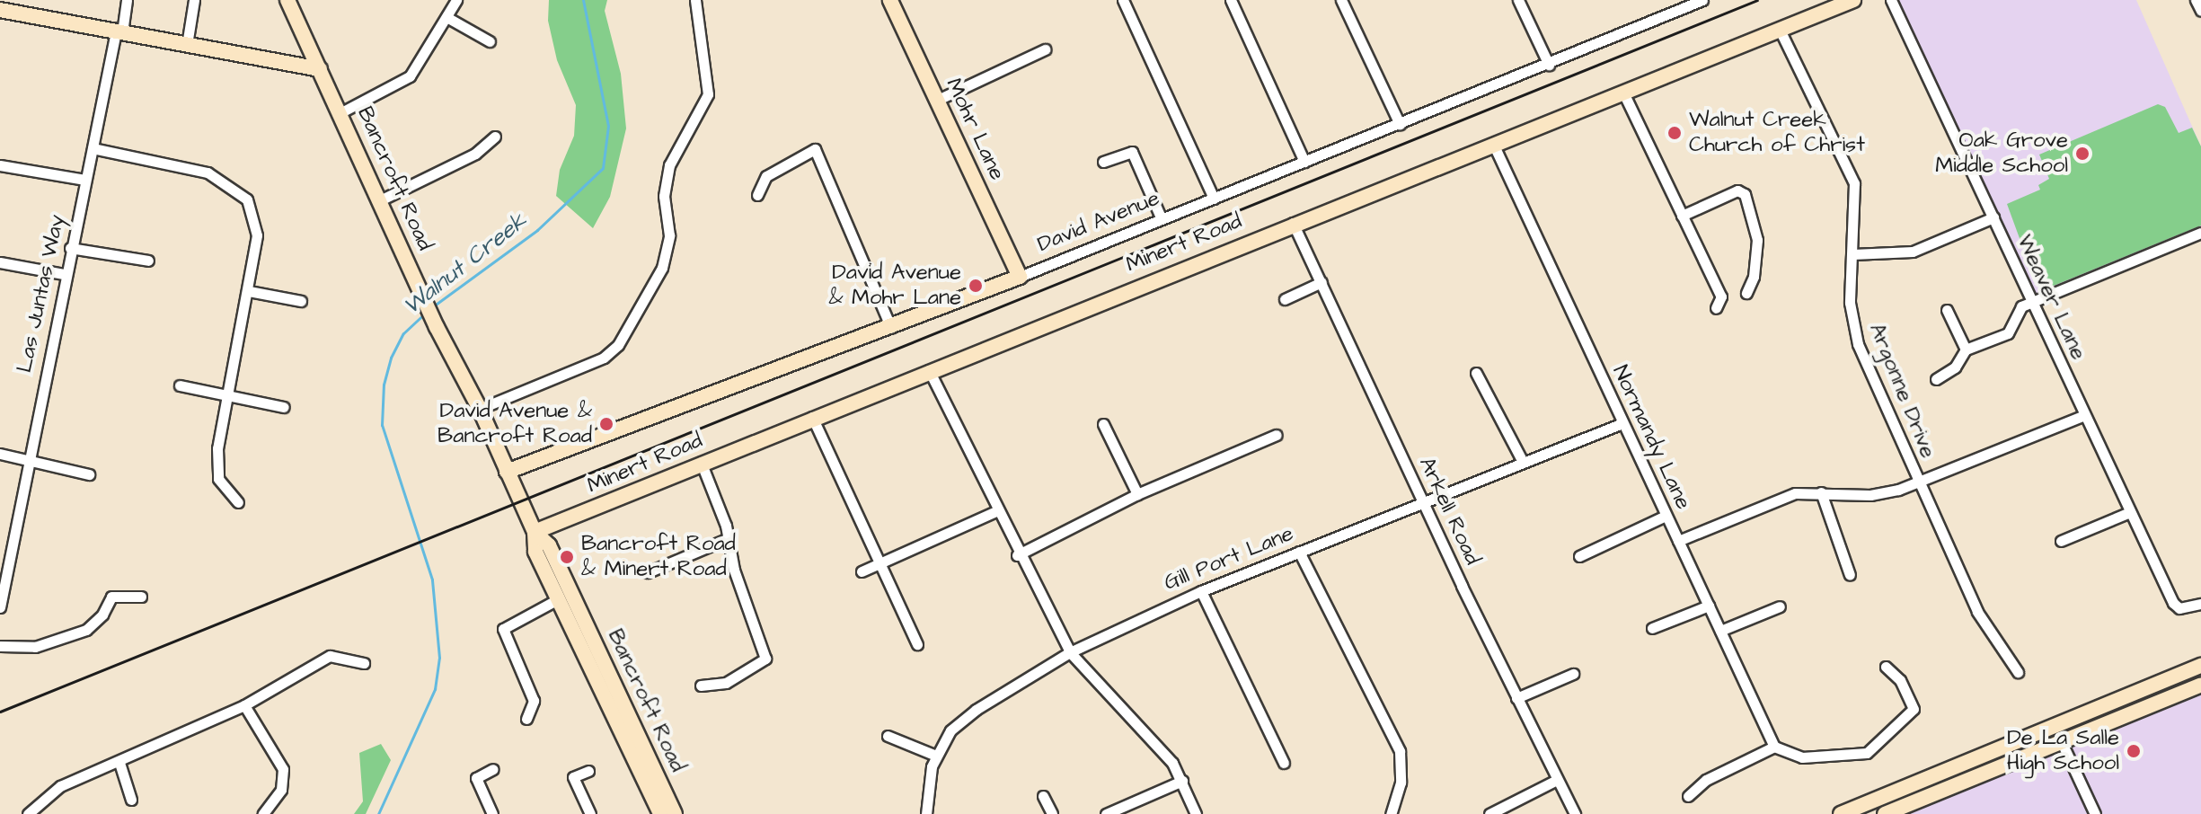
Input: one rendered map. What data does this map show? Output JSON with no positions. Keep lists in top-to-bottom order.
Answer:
{
  "streets": {
    "street": [
      "Mohr Lane",
      "Bancroft Road",
      "David Avenue",
      "Minert Road",
      "Las Juntas Way",
      "Weaver Lane",
      "Argonne Drive",
      "Normandy Lane",
      "Arkell Road",
      "Gill Port Lane"
    ]
  },
  "crossings": [
    ["Mohr Lane", "David Avenue"],
    ["Bancroft Road", "David Avenue"],
    ["Bancroft Road", "Minert Road"],
    ["Minert Road", "Argonne Drive"],
    ["Minert Road", "Normandy Lane"],
    ["Minert Road", "Arkell Road"],
    ["Normandy Lane", "Gill Port Lane"],
    ["Arkell Road", "Gill Port Lane"]
  ],
  "water": ["Walnut Creek"],
  "places": [
    "Walnut Creek Church of Christ",
    "Oak Grove Middle School",
    "David Avenue & Mohr Lane",
    "David Avenue & Bancroft Road",
    "Bancroft Road & Minert Road",
    "De La Salle High School"
  ]
}
